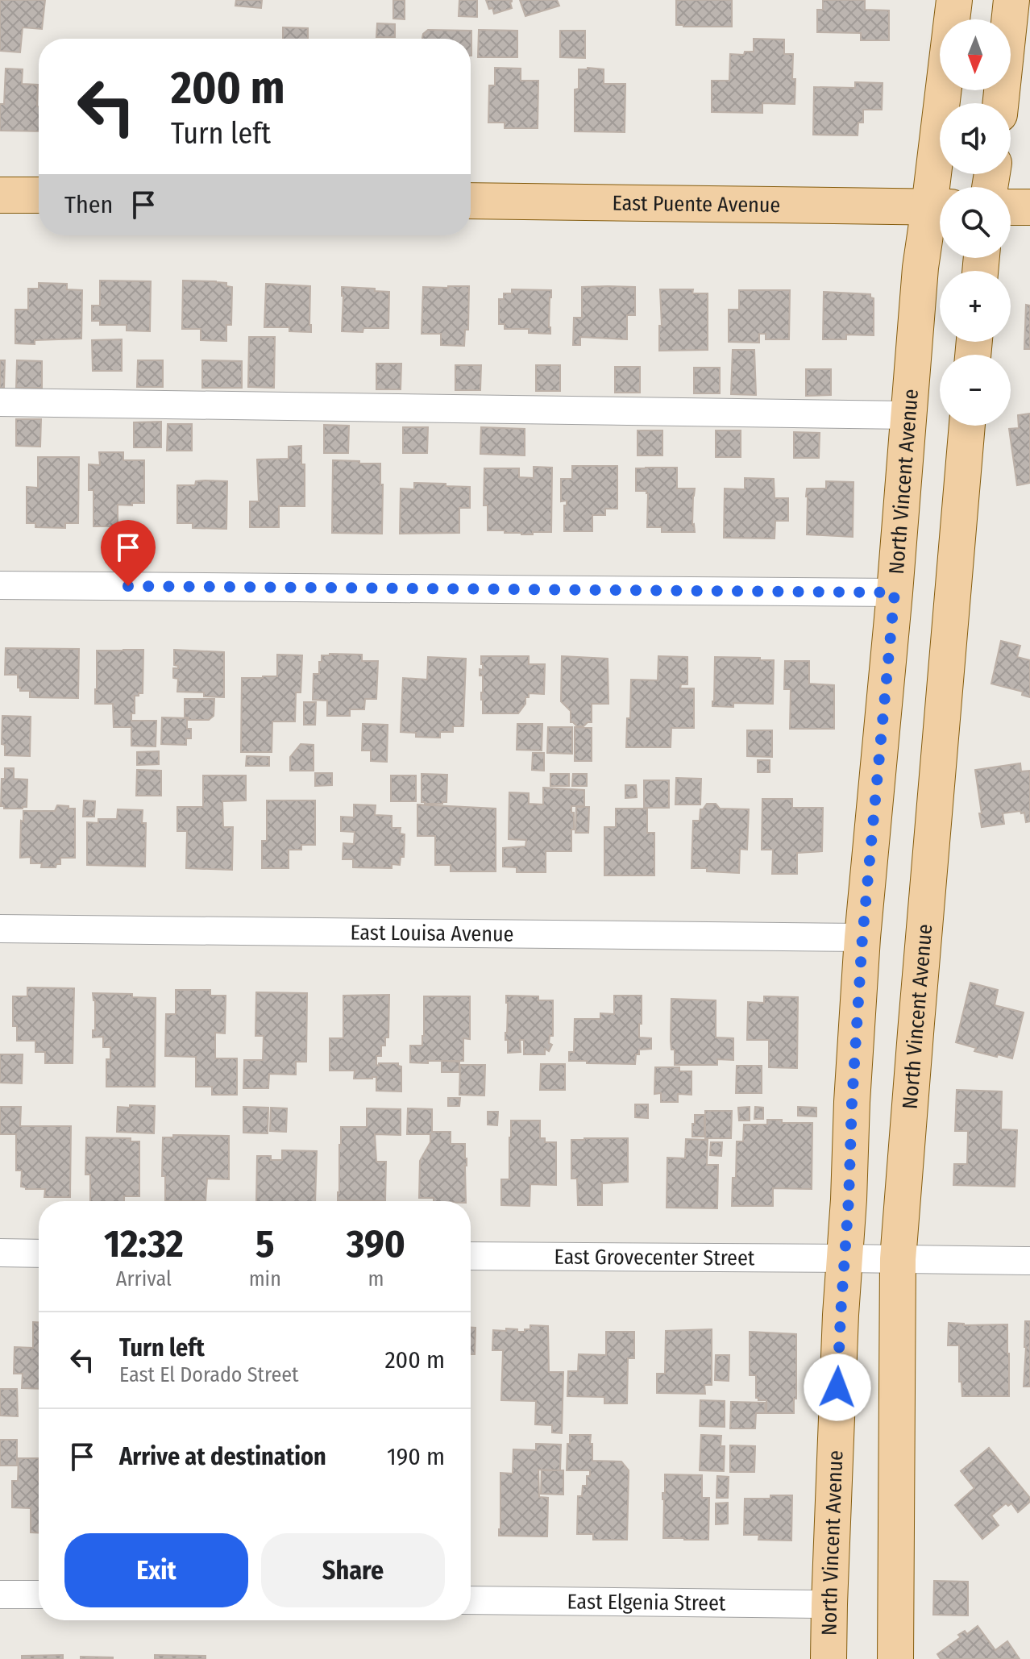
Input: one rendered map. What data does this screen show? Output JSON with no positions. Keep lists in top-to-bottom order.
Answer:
{
  "streets": {
    "main road": ["East Puente Avenue", "North Vincent Avenue"],
    "street": ["East Louisa Avenue", "East Grovecenter Street", "East Elgenia Street"]
  },
  "crossings": [
    ["North Vincent Avenue", "East Louisa Avenue"],
    ["North Vincent Avenue", "East Grovecenter Street"],
    ["North Vincent Avenue", "East Elgenia Street"]
  ],
  "north": "bottom",
  "page": {
    "map_buttons": ["+", "−"],
    "turn": ["200 m", "Turn left"],
    "then": "Then",
    "eta": [
      "12:32",
      "Arrival",
      "5",
      "min",
      "390",
      "m"
    ],
    "list": [
      {
        "name": "Turn left",
        "note": "East El Dorado Street",
        "value": "200 m"
      },
      {
        "name": "Arrive at destination",
        "value": "190 m"
      }
    ],
    "buttons": ["Exit", "Share"]
  }
}
